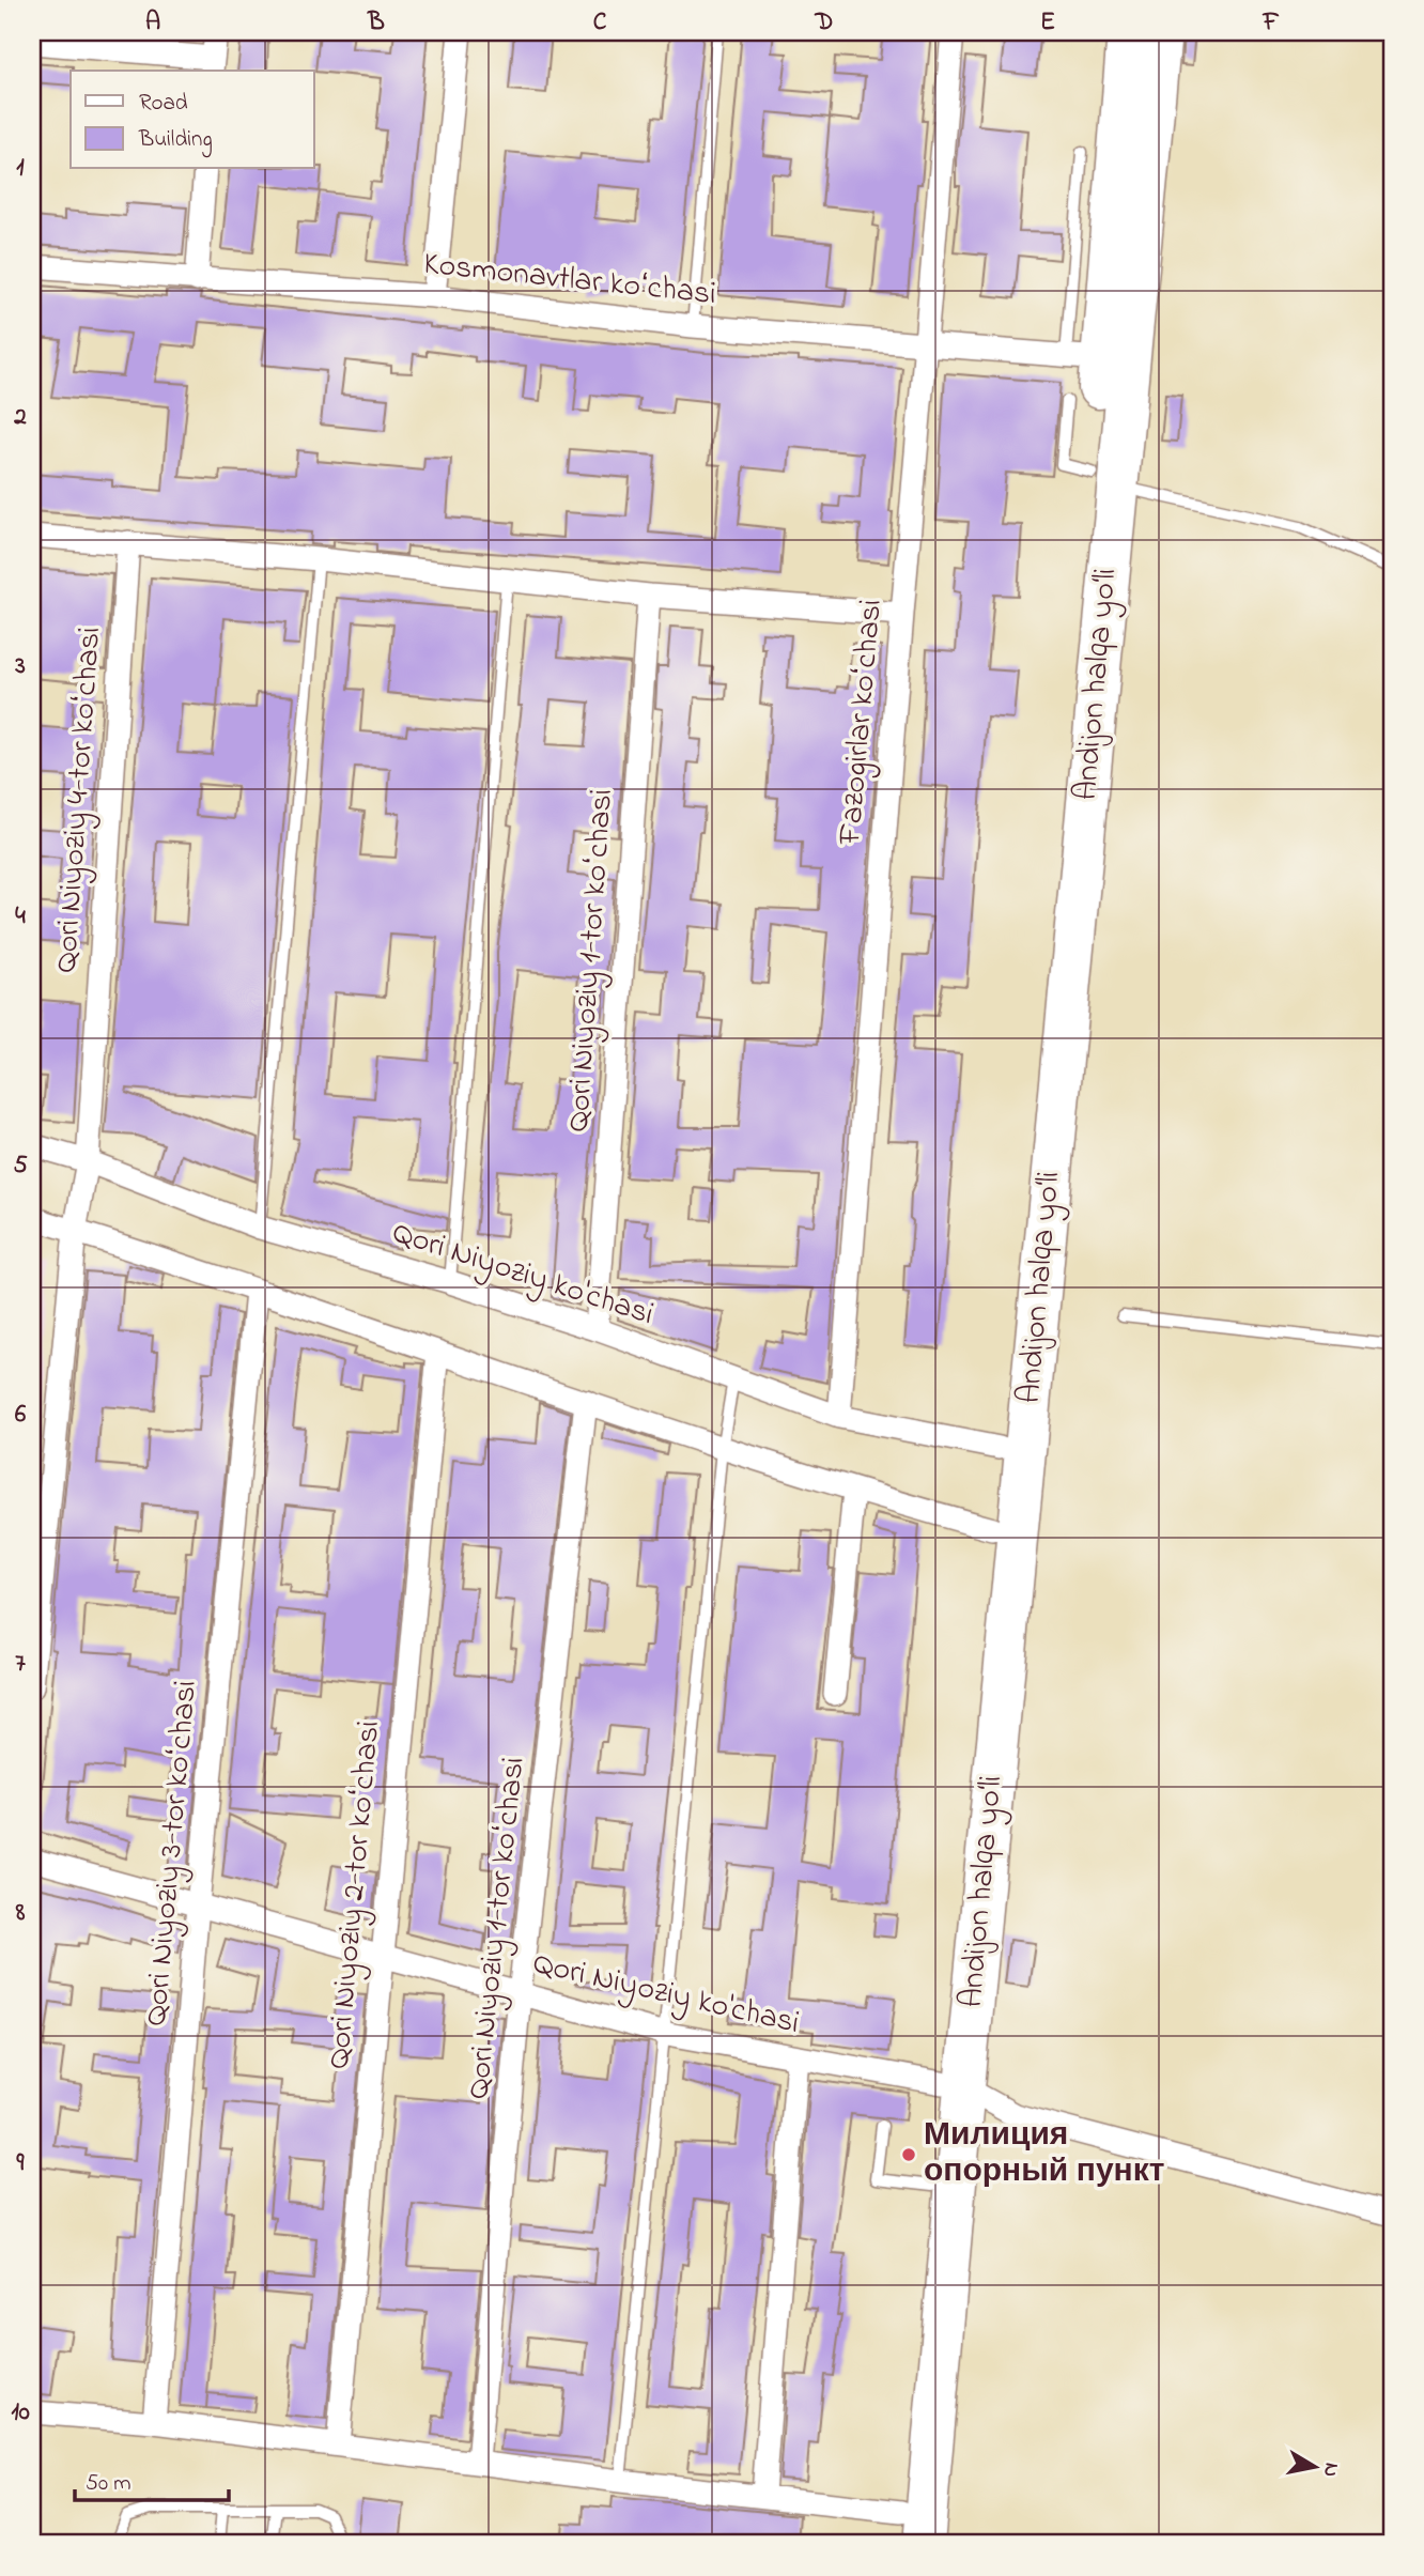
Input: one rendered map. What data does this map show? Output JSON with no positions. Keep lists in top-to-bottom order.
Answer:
{
  "streets": {
    "highway": ["Andijon halqa yo‘li"],
    "street": [
      "Kosmonavtlar koʻchasi",
      "Fazogirlar koʻchasi",
      "Qori Niyoziy 4-tor koʻchasi",
      "Qori Niyoziy 1-tor koʻchasi",
      "Qori Niyoziy ko'chasi",
      "Qori Niyoziy 3-tor koʻchasi",
      "Qori Niyoziy 2-tor koʻchasi"
    ]
  },
  "crossings": [
    ["Kosmonavtlar koʻchasi", "Andijon halqa yo‘li"],
    ["Kosmonavtlar koʻchasi", "Fazogirlar koʻchasi"],
    ["Andijon halqa yo‘li", "Qori Niyoziy ko'chasi"],
    ["Fazogirlar koʻchasi", "Qori Niyoziy ko'chasi"],
    ["Qori Niyoziy 4-tor koʻchasi", "Qori Niyoziy ko'chasi"],
    ["Qori Niyoziy 1-tor koʻchasi", "Qori Niyoziy ko'chasi"],
    ["Qori Niyoziy ko'chasi", "Qori Niyoziy 3-tor koʻchasi"],
    ["Qori Niyoziy ko'chasi", "Qori Niyoziy 2-tor koʻchasi"]
  ],
  "places": ["Милиция опорный пункт"],
  "legend": ["Road", "Building"],
  "scale_bar": "50 m",
  "north": "right",
  "grid": {
    "columns": [
      "A",
      "B",
      "C",
      "D",
      "E",
      "F"
    ],
    "rows": [
      "1",
      "2",
      "3",
      "4",
      "5",
      "6",
      "7",
      "8",
      "9",
      "10"
    ]
  }
}
